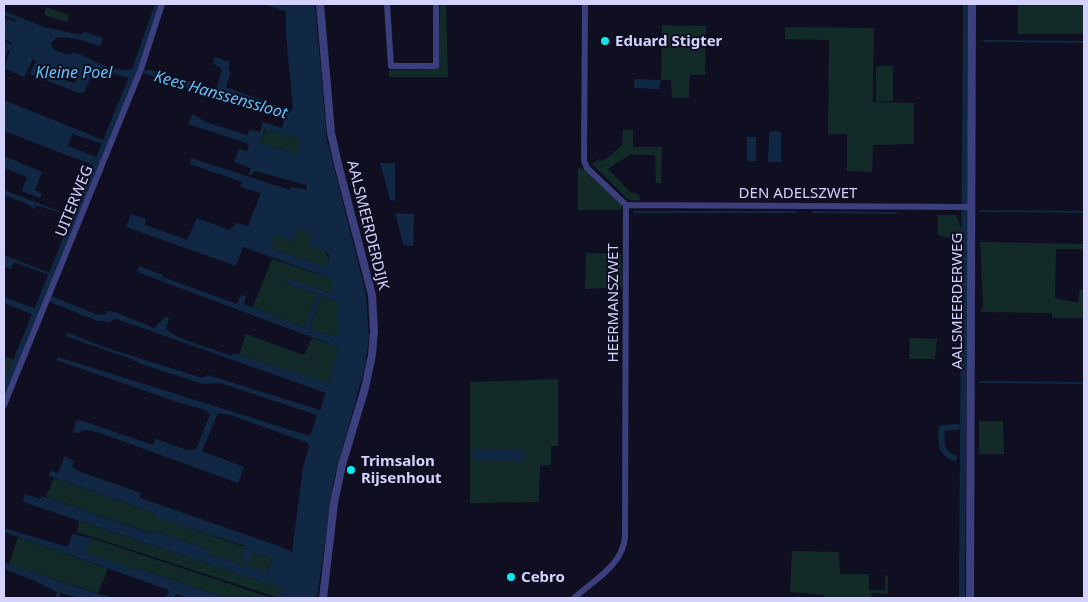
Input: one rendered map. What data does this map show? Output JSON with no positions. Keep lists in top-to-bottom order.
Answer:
{
  "streets": {
    "street": [
      "DEN ADELSZWET",
      "UITERWEG",
      "AALSMEERDERDIJK",
      "AALSMEERDERWEG",
      "HEERMANSZWET"
    ]
  },
  "crossings": [
    ["DEN ADELSZWET", "AALSMEERDERWEG"],
    ["DEN ADELSZWET", "HEERMANSZWET"]
  ],
  "water": ["Kleine Poel", "Kees Hanssenssloot"],
  "places": ["Eduard Stigter", "Trimsalon Rijsenhout", "Cebro"]
}
